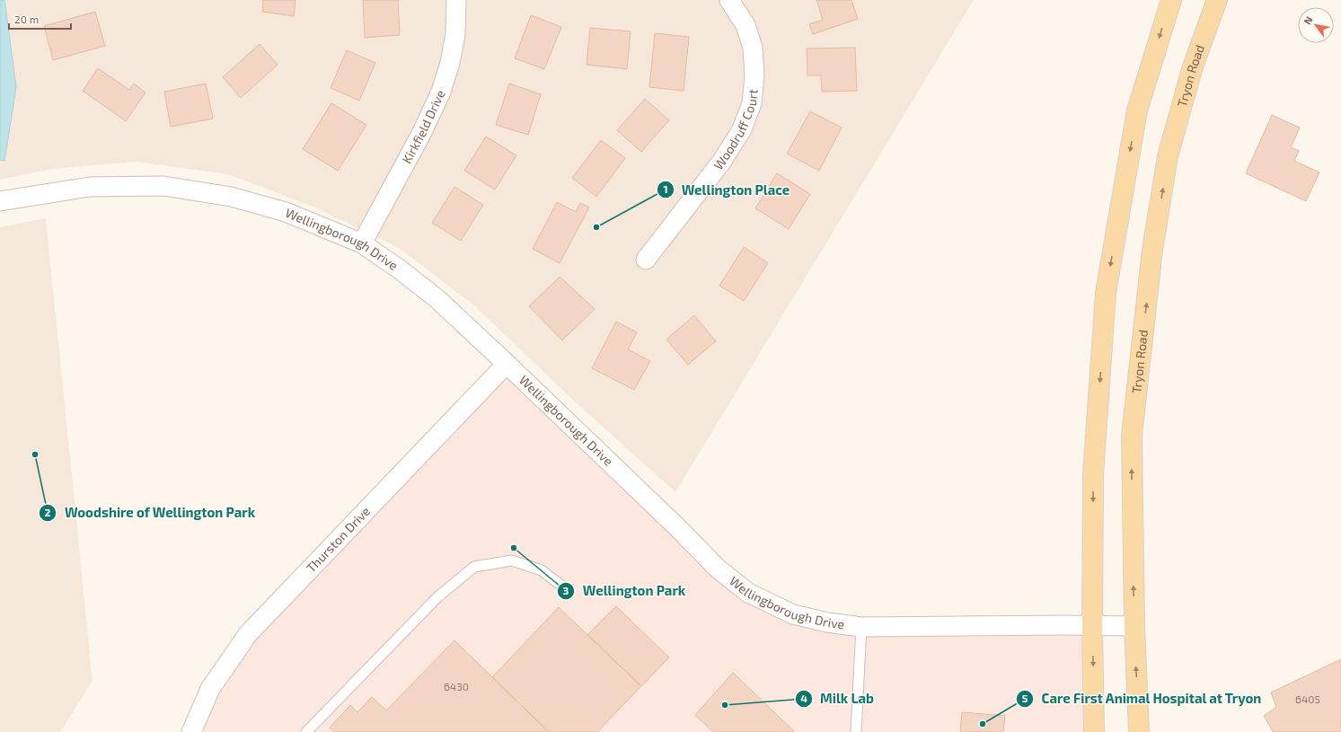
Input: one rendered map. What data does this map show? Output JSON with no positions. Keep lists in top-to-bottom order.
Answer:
{
  "streets": {
    "main road": ["Tryon Road"],
    "street": [
      "Kirkfield Drive",
      "Woodruff Court",
      "Wellingborough Drive",
      "Thurston Drive"
    ]
  },
  "crossings": [
    ["Tryon Road", "Wellingborough Drive"],
    ["Kirkfield Drive", "Wellingborough Drive"],
    ["Wellingborough Drive", "Thurston Drive"]
  ],
  "places": [
    "Wellington Place",
    "Woodshire of Wellington Park",
    "Wellington Park",
    "Milk Lab",
    "Care First Animal Hospital at Tryon"
  ],
  "house_numbers": ["6430", "6405"],
  "scale_bar": "20 m",
  "north": "top left"
}
